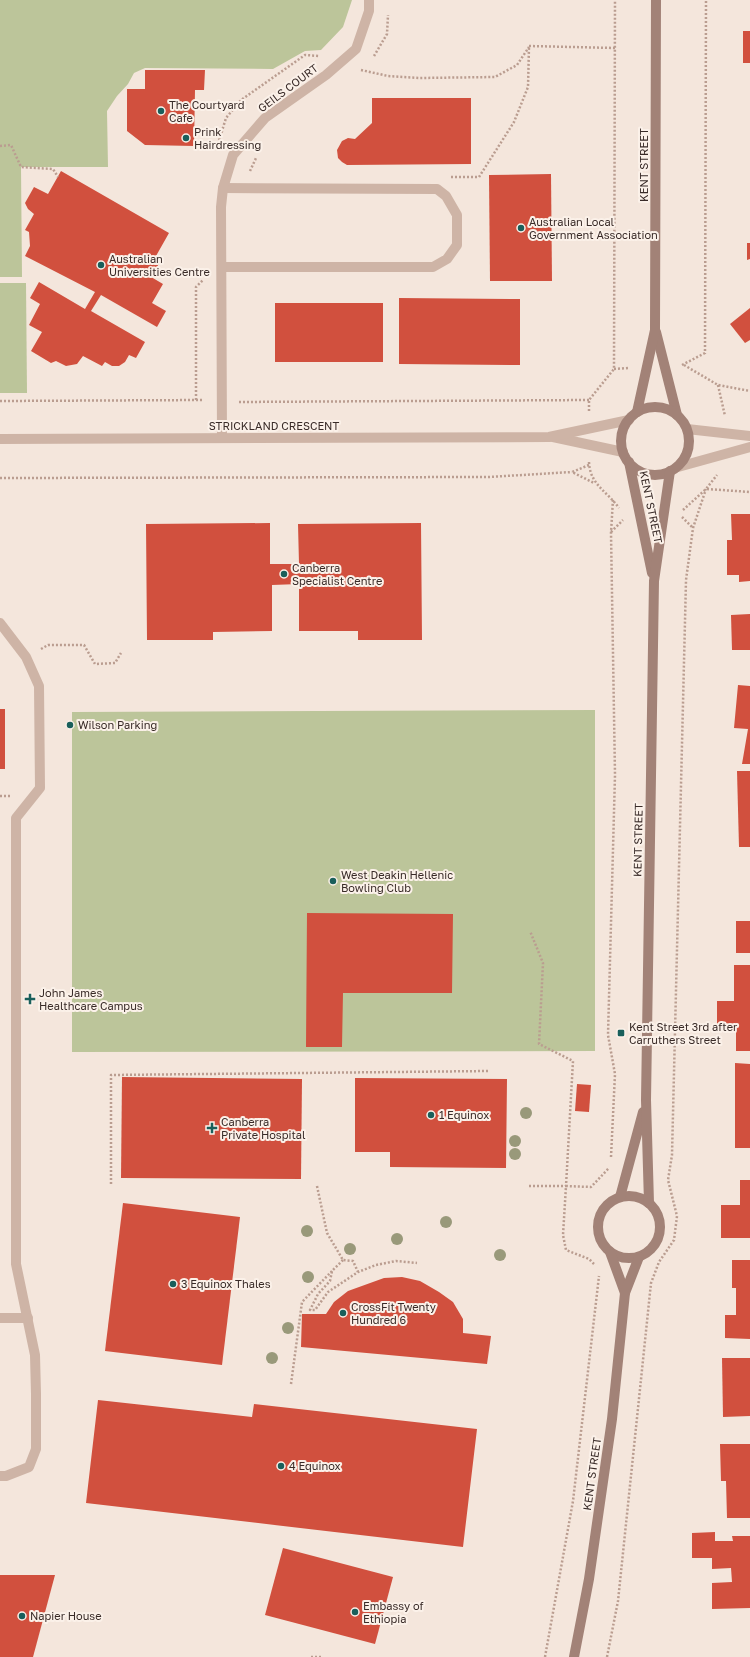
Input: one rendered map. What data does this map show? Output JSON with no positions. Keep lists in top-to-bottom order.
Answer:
{
  "streets": {
    "main road": ["KENT STREET"],
    "street": ["GEILS COURT", "STRICKLAND CRESCENT"]
  },
  "crossings": [
    ["GEILS COURT", "STRICKLAND CRESCENT"],
    ["KENT STREET", "STRICKLAND CRESCENT"]
  ],
  "places": {
    "other": [
      "The Courtyard Cafe",
      "Prink Hairdressing",
      "Australian Local Government Association",
      "Australian Universities Centre",
      "Canberra Specialist Centre",
      "Wilson Parking",
      "West Deakin Hellenic Bowling Club",
      "1 Equinox",
      "3 Equinox Thales",
      "CrossFit Twenty Hundred 6",
      "4 Equinox",
      "Embassy of Ethiopia",
      "Napier House"
    ],
    "health": ["John James Healthcare Campus", "Canberra Private Hospital"],
    "transit": ["Kent Street 3rd after Carruthers Street"]
  }
}
